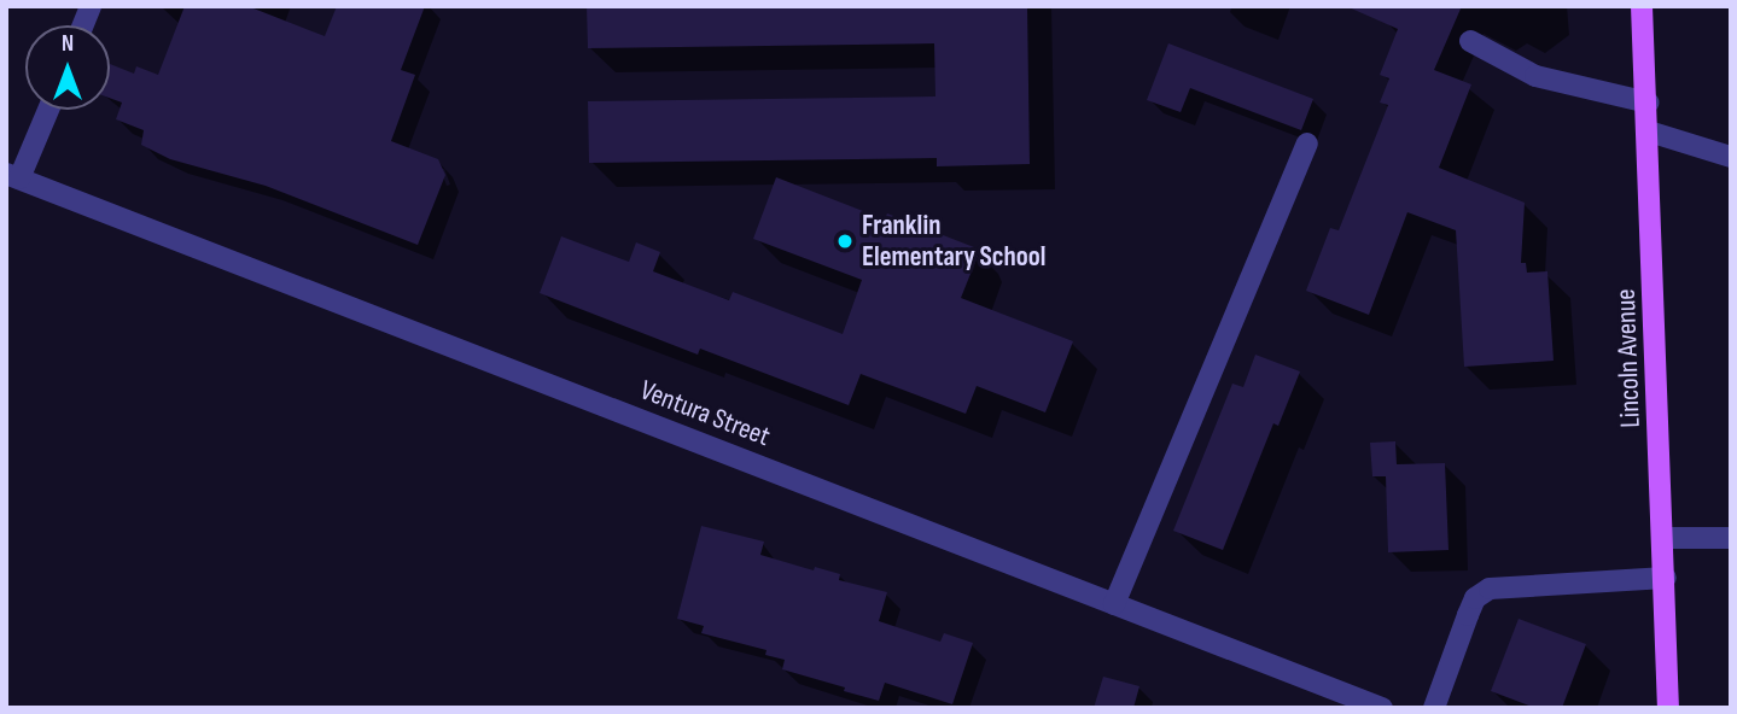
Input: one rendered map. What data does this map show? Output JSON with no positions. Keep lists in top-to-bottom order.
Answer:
{
  "streets": {
    "main road": ["Lincoln Avenue"],
    "street": ["Ventura Street"]
  },
  "places": ["Franklin Elementary School"],
  "north": "top"
}
